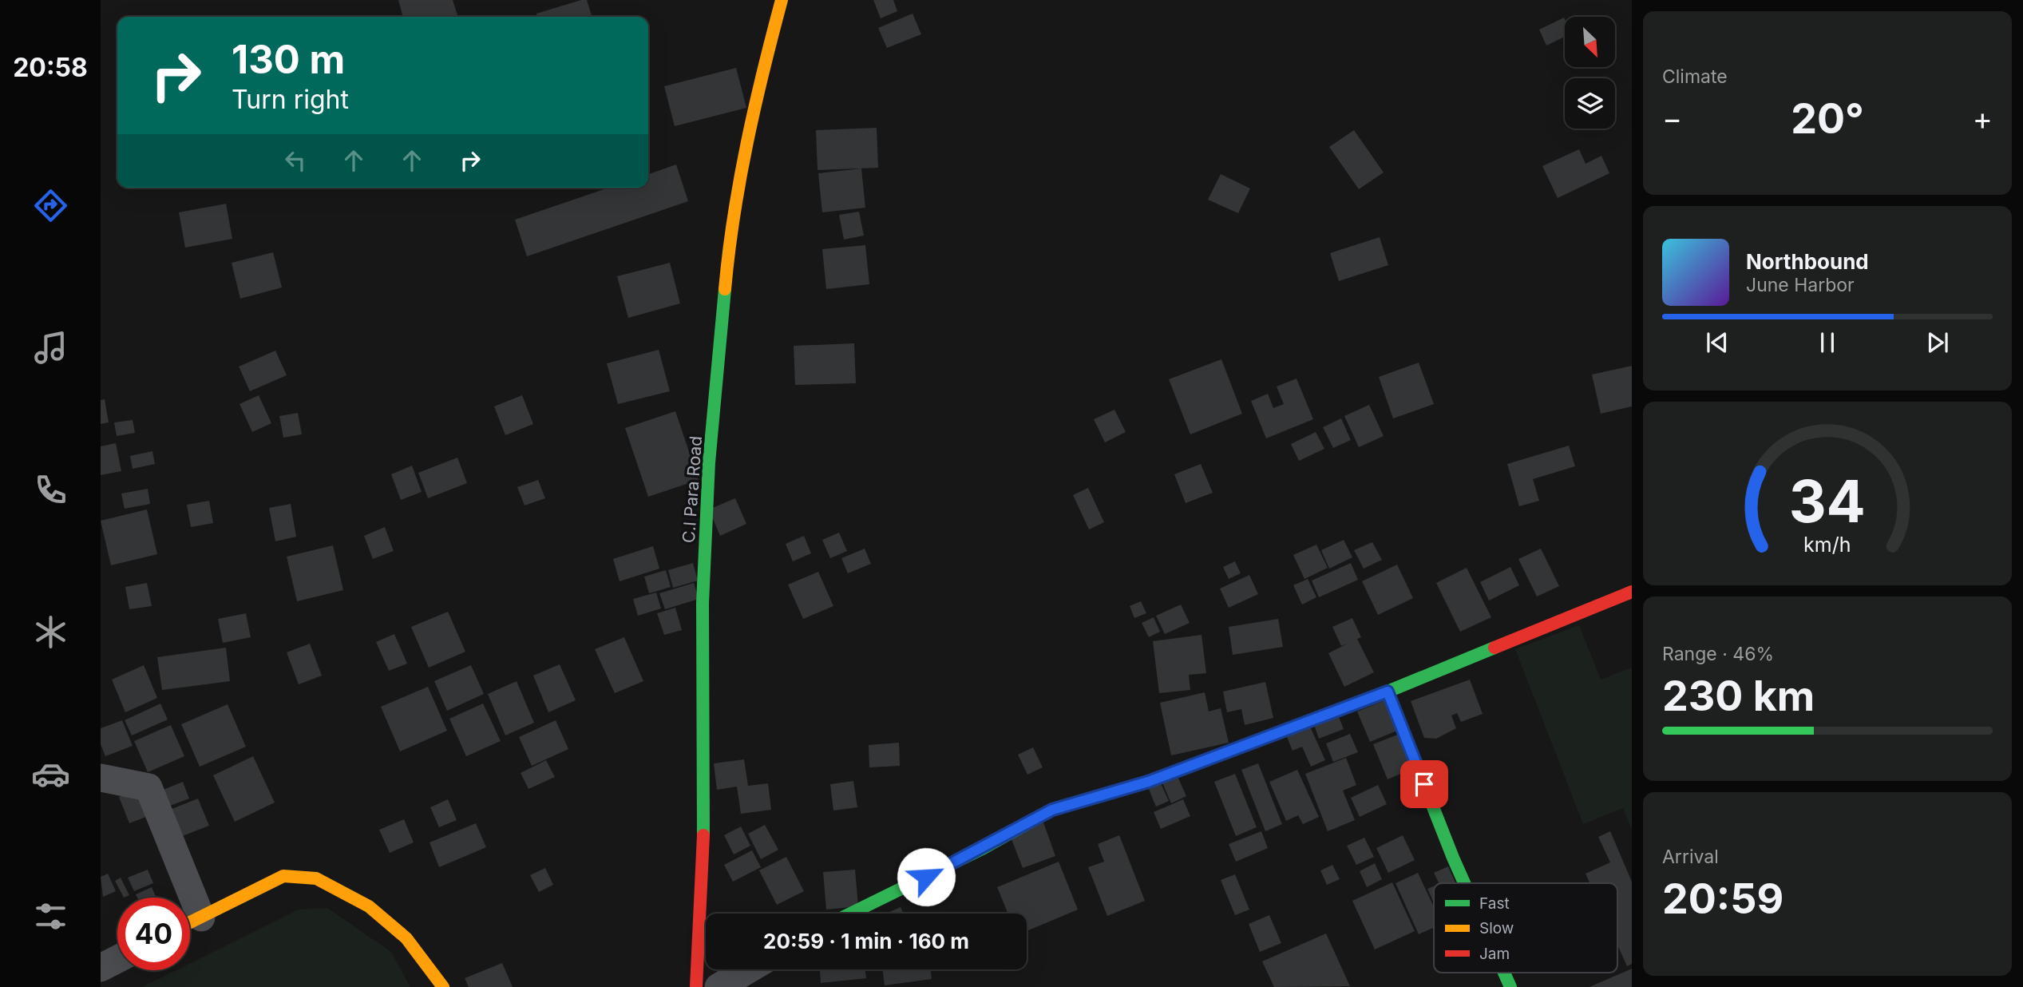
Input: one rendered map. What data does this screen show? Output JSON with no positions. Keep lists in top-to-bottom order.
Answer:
{
  "streets": {
    "street": ["C.I Para Road"]
  },
  "legend": ["Fast", "Slow", "Jam"],
  "north": "bottom right",
  "page": {
    "tabs": "20:58",
    "tile": [
      "Climate",
      ["Range · 46%", "230 km"],
      ["Arrival", "20:59"]
    ],
    "turn": ["130 m", "Turn right"],
    "heat": ["−", "20°", "+"],
    "song": ["Northbound", "June Harbor"],
    "limit": "40",
    "trip": "20:59 · 1 min · 160 m",
    "gauge": ["34", "km/h"]
  }
}
